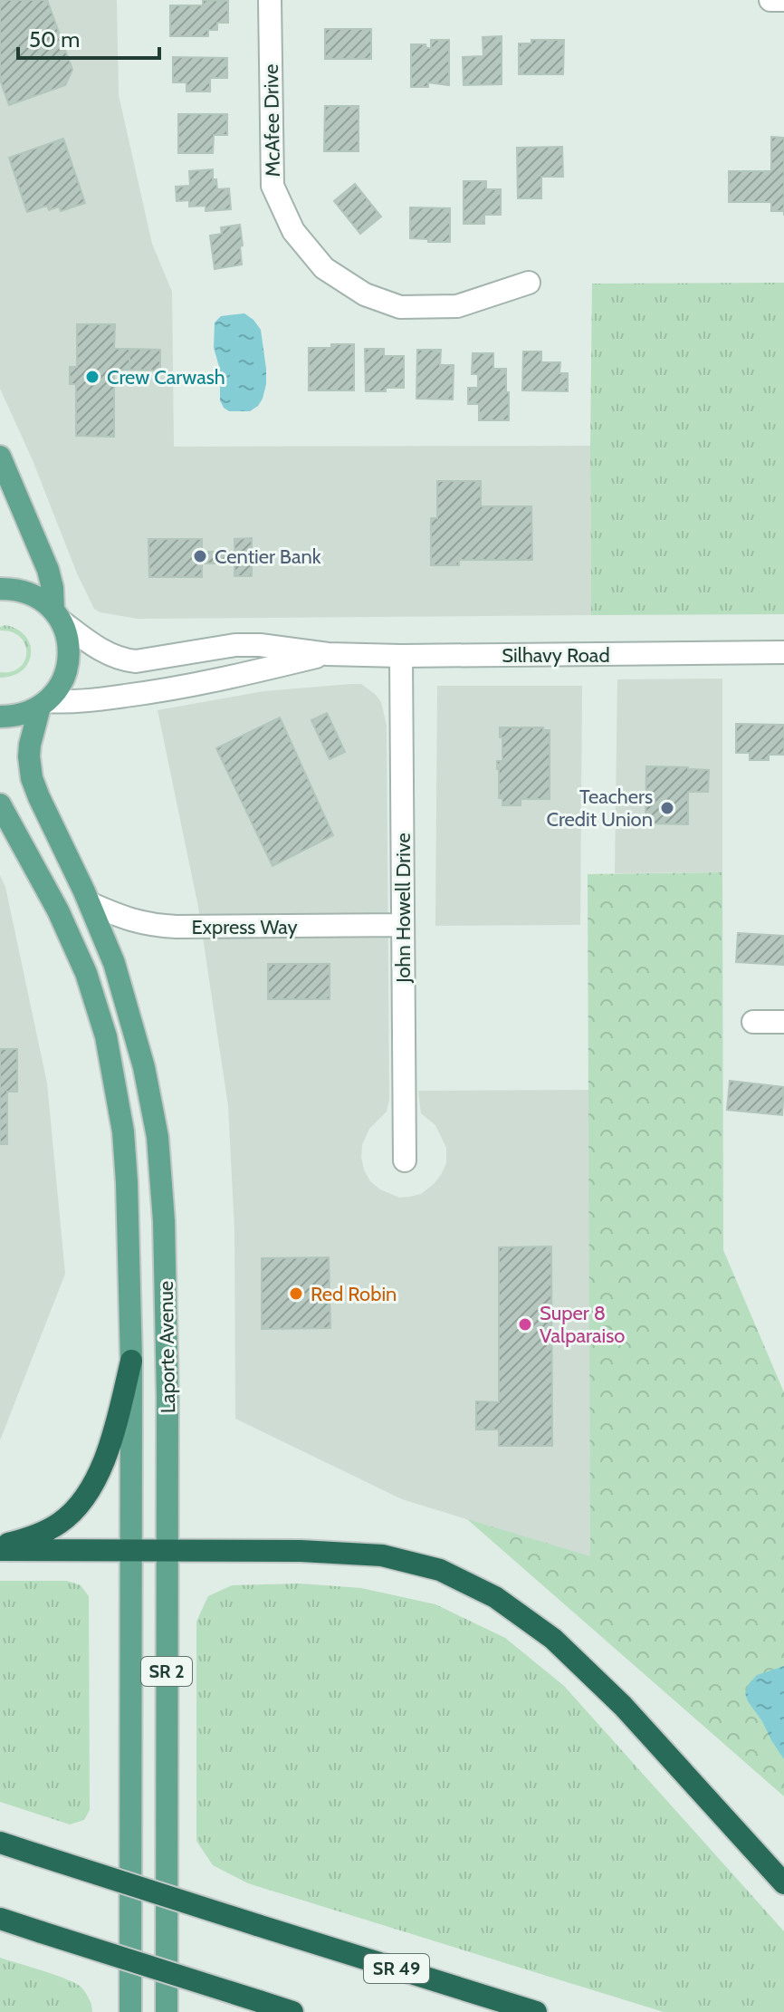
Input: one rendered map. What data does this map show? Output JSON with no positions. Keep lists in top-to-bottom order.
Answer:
{
  "streets": {
    "highway": ["SR 49"],
    "main road": ["Laporte Avenue", "SR 2"],
    "street": [
      "McAfee Drive",
      "Silhavy Road",
      "John Howell Drive",
      "Express Way"
    ]
  },
  "crossings": [
    ["Silhavy Road", "John Howell Drive"],
    ["Silhavy Road", "Laporte Avenue"],
    ["John Howell Drive", "Express Way"],
    ["Express Way", "Laporte Avenue"]
  ],
  "places": [
    "Crew Carwash",
    "Centier Bank",
    "Teachers Credit Union",
    "Red Robin",
    "Super 8 Valparaiso"
  ],
  "scale_bar": "50 m"
}
